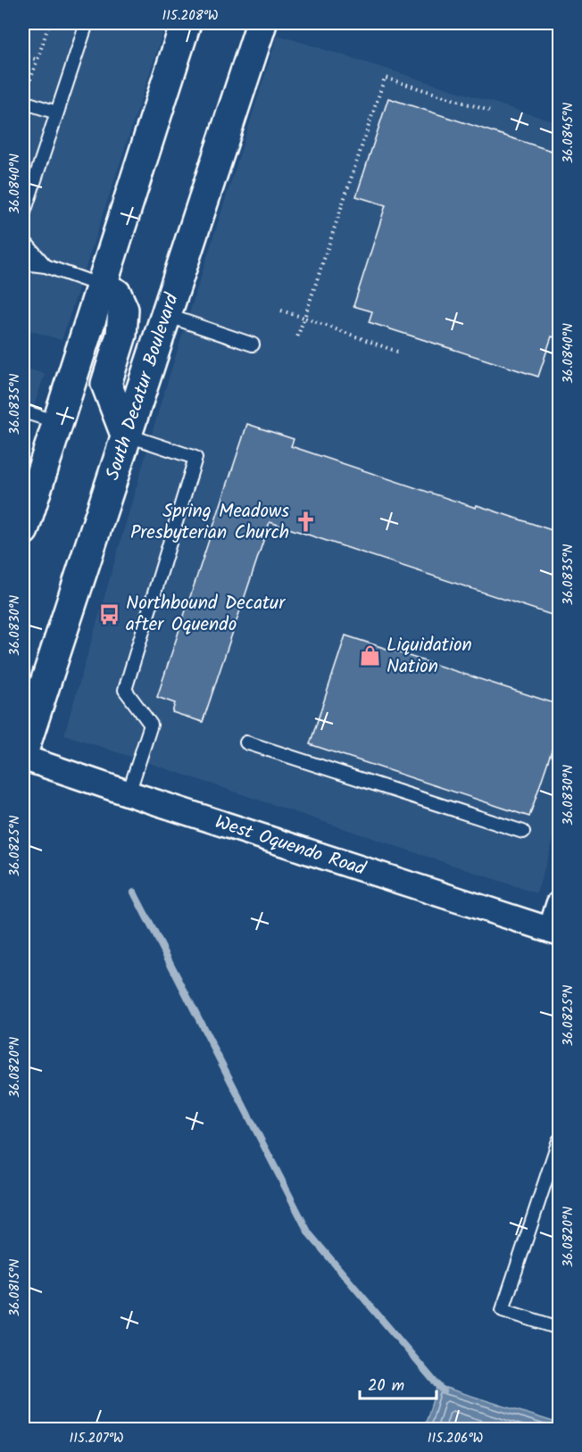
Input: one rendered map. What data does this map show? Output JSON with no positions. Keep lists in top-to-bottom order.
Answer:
{
  "streets": {
    "main road": ["South Decatur Boulevard"],
    "street": ["West Oquendo Road"]
  },
  "places": {
    "church": ["Spring Meadows Presbyterian Church"],
    "bus stop": ["Northbound Decatur after Oquendo"],
    "shop": ["Liquidation Nation"]
  },
  "scale_bar": "20 m",
  "coordinates": [
    "115.208°W",
    "36.0845°N",
    "36.0840°N",
    "36.0835°N",
    "36.0830°N",
    "36.0825°N",
    "36.0820°N",
    "36.0815°N",
    "115.207°W",
    "115.206°W"
  ]
}
